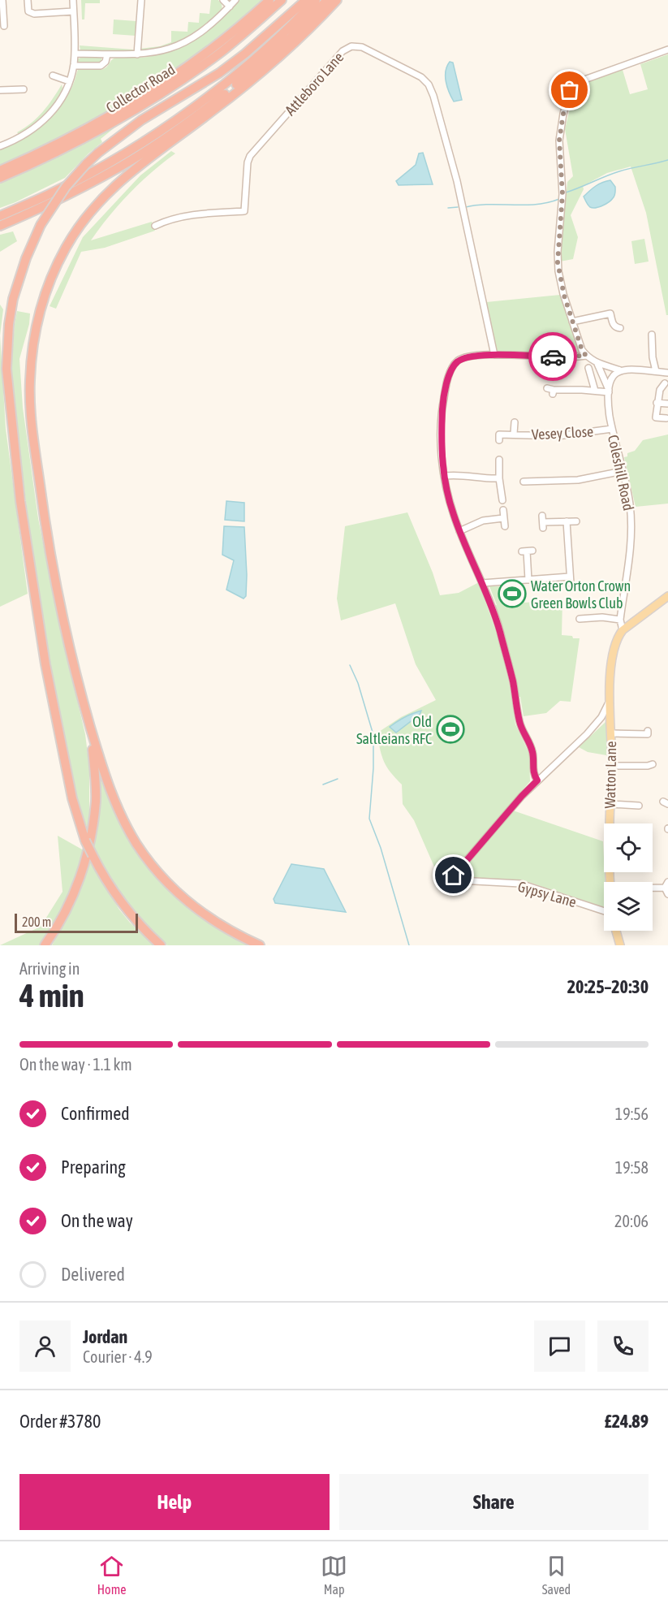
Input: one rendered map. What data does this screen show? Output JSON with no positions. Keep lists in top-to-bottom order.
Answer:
{
  "streets": {
    "highway": ["Collector Road"],
    "main road": ["Watton Lane"],
    "street": [
      "Attleboro Lane",
      "Vesey Close",
      "Coleshill Road",
      "Gypsy Lane"
    ]
  },
  "crossings": [
    ["Vesey Close", "Coleshill Road"]
  ],
  "places": {
    "sports": ["Water Orton Crown Green Bowls Club", "Old Saltleians RFC"]
  },
  "scale_bar": "200 m",
  "page": {
    "scale": "200 m",
    "heading": ["4 min", "Arriving in", "20:25–20:30"],
    "panel": [
      "Jordan",
      "Courier · 4.9",
      "Order #3780",
      "£24.89"
    ],
    "bar": "On the way · 1.1 km",
    "list": [
      ["Confirmed", "19:56"],
      ["Preparing", "19:58"],
      ["On the way", "20:06"],
      "Delivered"
    ],
    "buttons": ["Help", "Share"],
    "tabs": ["Home", "Map", "Saved"]
  }
}
